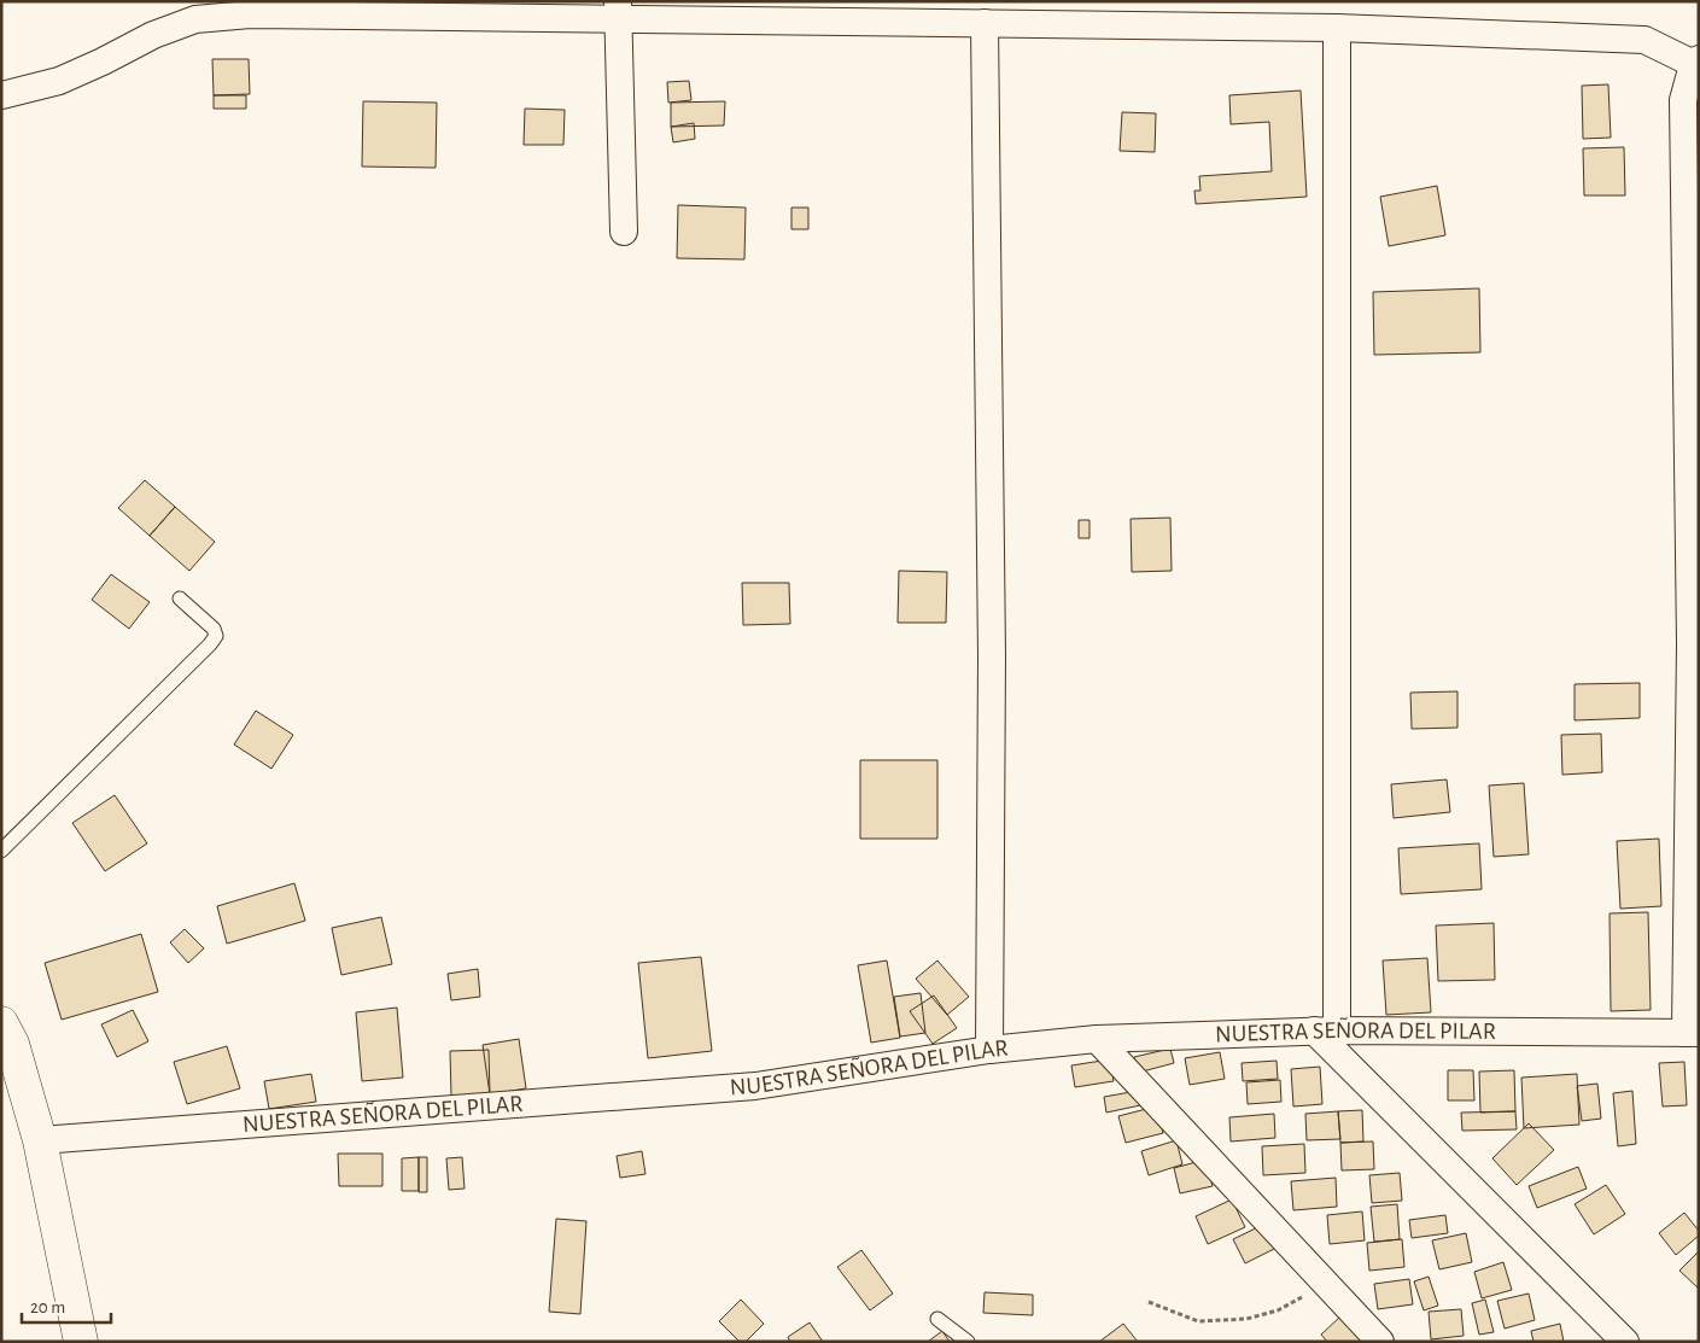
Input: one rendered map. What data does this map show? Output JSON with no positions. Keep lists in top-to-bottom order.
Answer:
{
  "streets": {
    "street": ["NUESTRA SEÑORA DEL PILAR"]
  },
  "scale_bar": "20 m"
}
